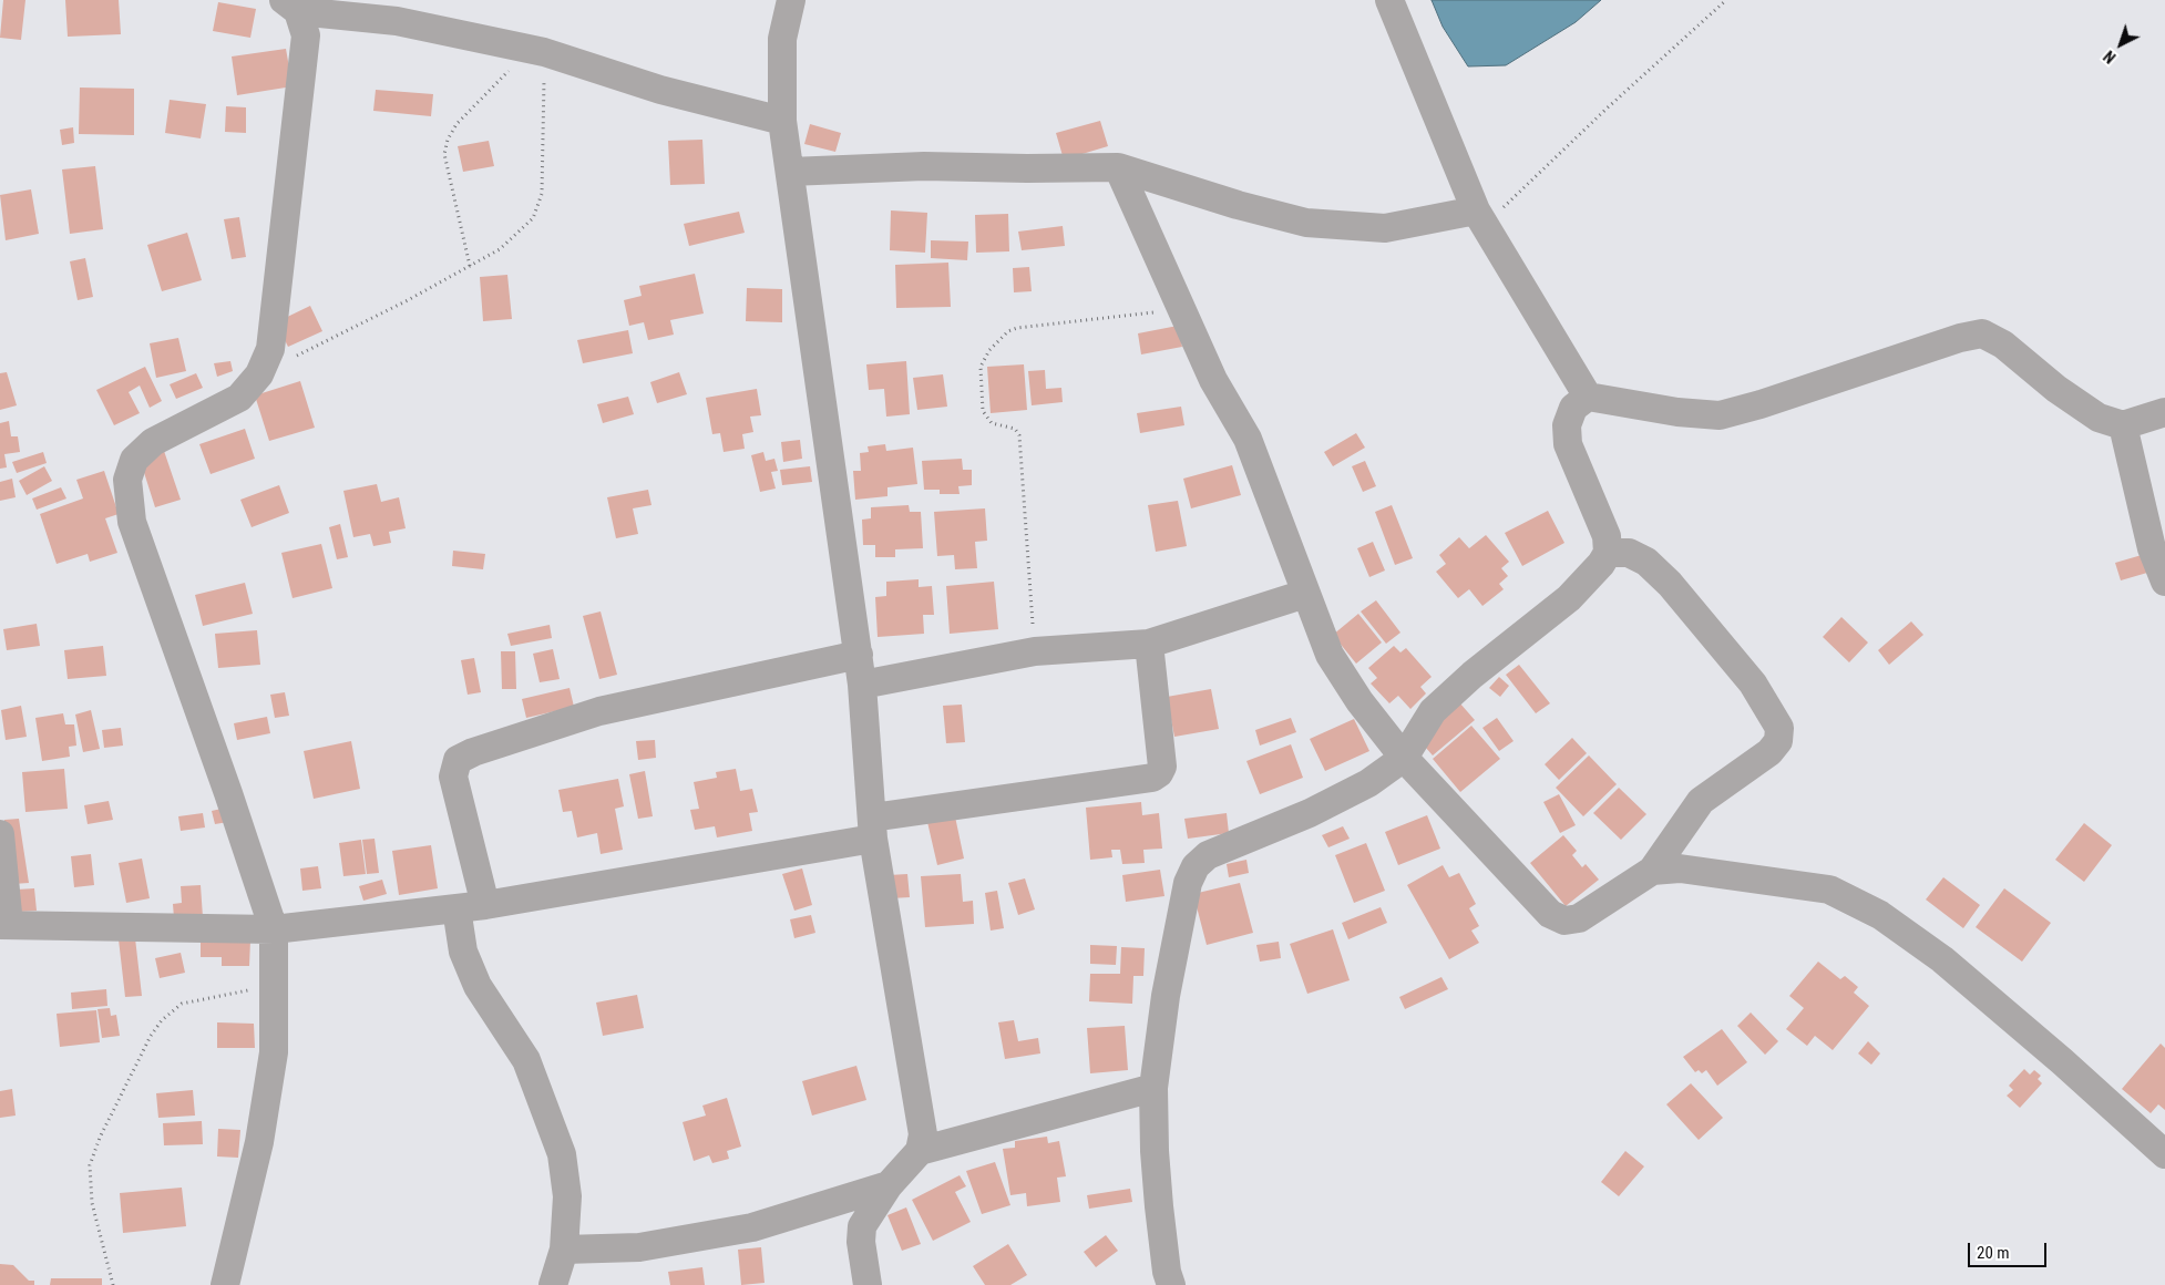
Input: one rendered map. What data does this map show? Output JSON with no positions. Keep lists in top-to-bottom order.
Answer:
{
  "scale_bar": "20 m",
  "north": "bottom left"
}
